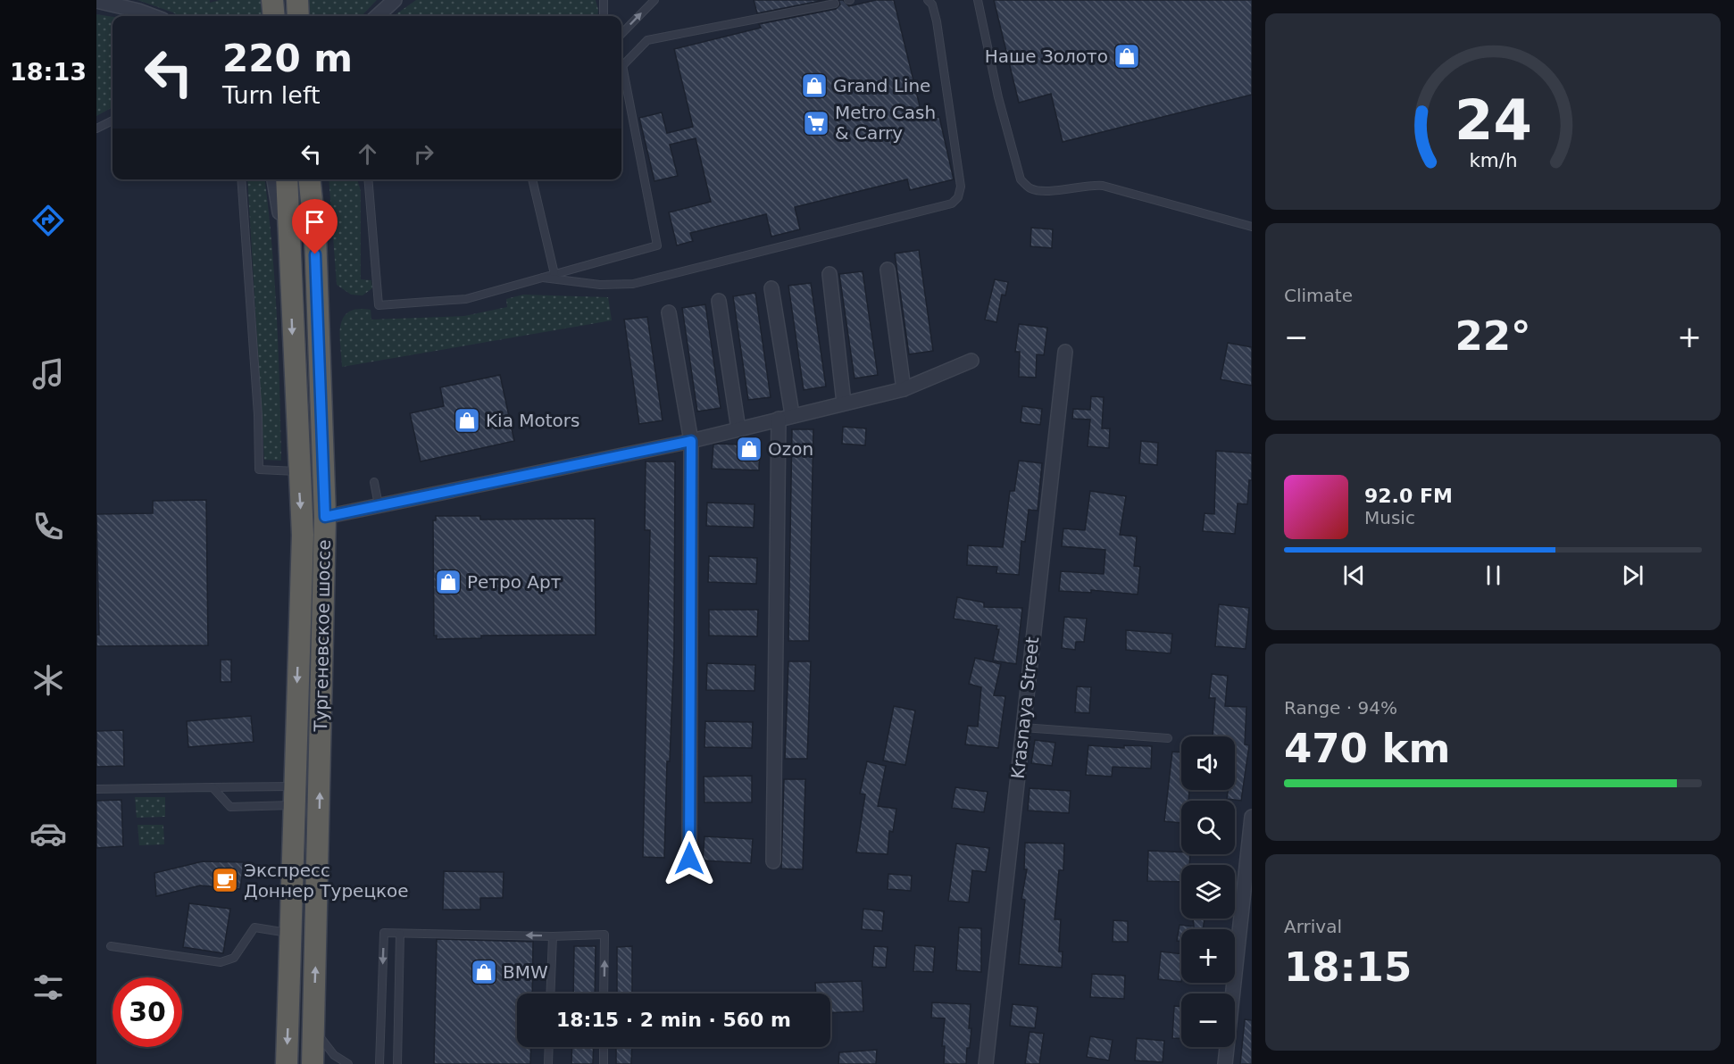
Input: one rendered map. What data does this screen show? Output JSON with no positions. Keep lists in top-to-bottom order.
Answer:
{
  "streets": {
    "highway": ["Тургеневское шоссе"],
    "street": ["Krasnaya Street"]
  },
  "places": {
    "shop": [
      "Наше Золото",
      "Grand Line",
      "Kia Motors",
      "Ozon",
      "Ретро Арт",
      "BMW"
    ],
    "supermarket": ["Metro Cash & Carry"],
    "cafe": ["Экспресс Доннер Турецкое"]
  },
  "page": {
    "tabs": "18:13",
    "turn": ["220 m", "Turn left"],
    "tile": [
      "Climate",
      ["Range · 94%", "470 km"],
      ["Arrival", "18:15"]
    ],
    "heat": ["−", "22°", "+"],
    "song": ["92.0 FM", "Music"],
    "map_buttons": ["+", "−"],
    "limit": "30",
    "trip": "18:15 · 2 min · 560 m",
    "gauge": ["24", "km/h"]
  }
}
